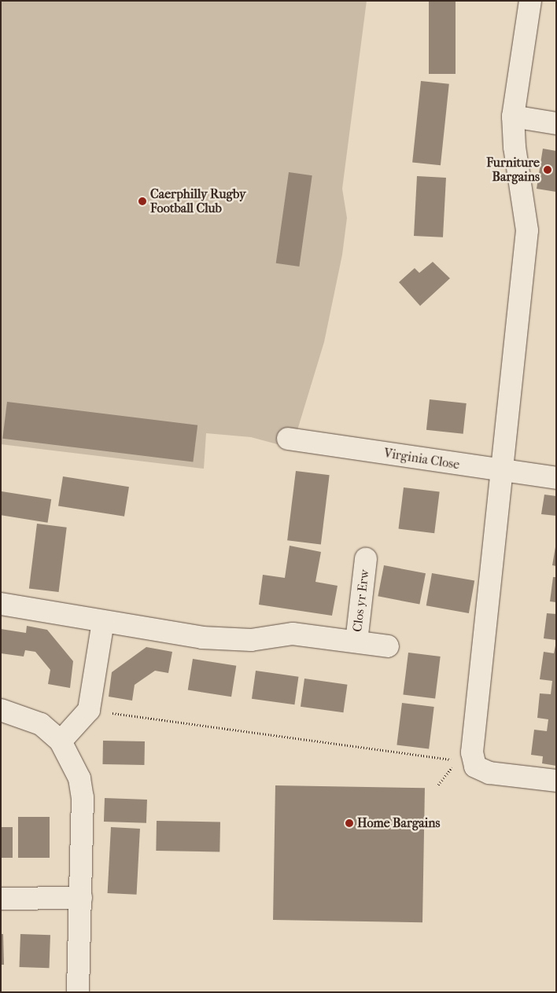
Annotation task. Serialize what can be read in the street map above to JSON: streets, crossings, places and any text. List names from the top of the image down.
{
  "streets": {
    "street": ["Virginia Close", "Clos yr Erw"]
  },
  "places": ["Furniture Bargains", "Caerphilly Rugby Football Club", "Home Bargains"]
}
